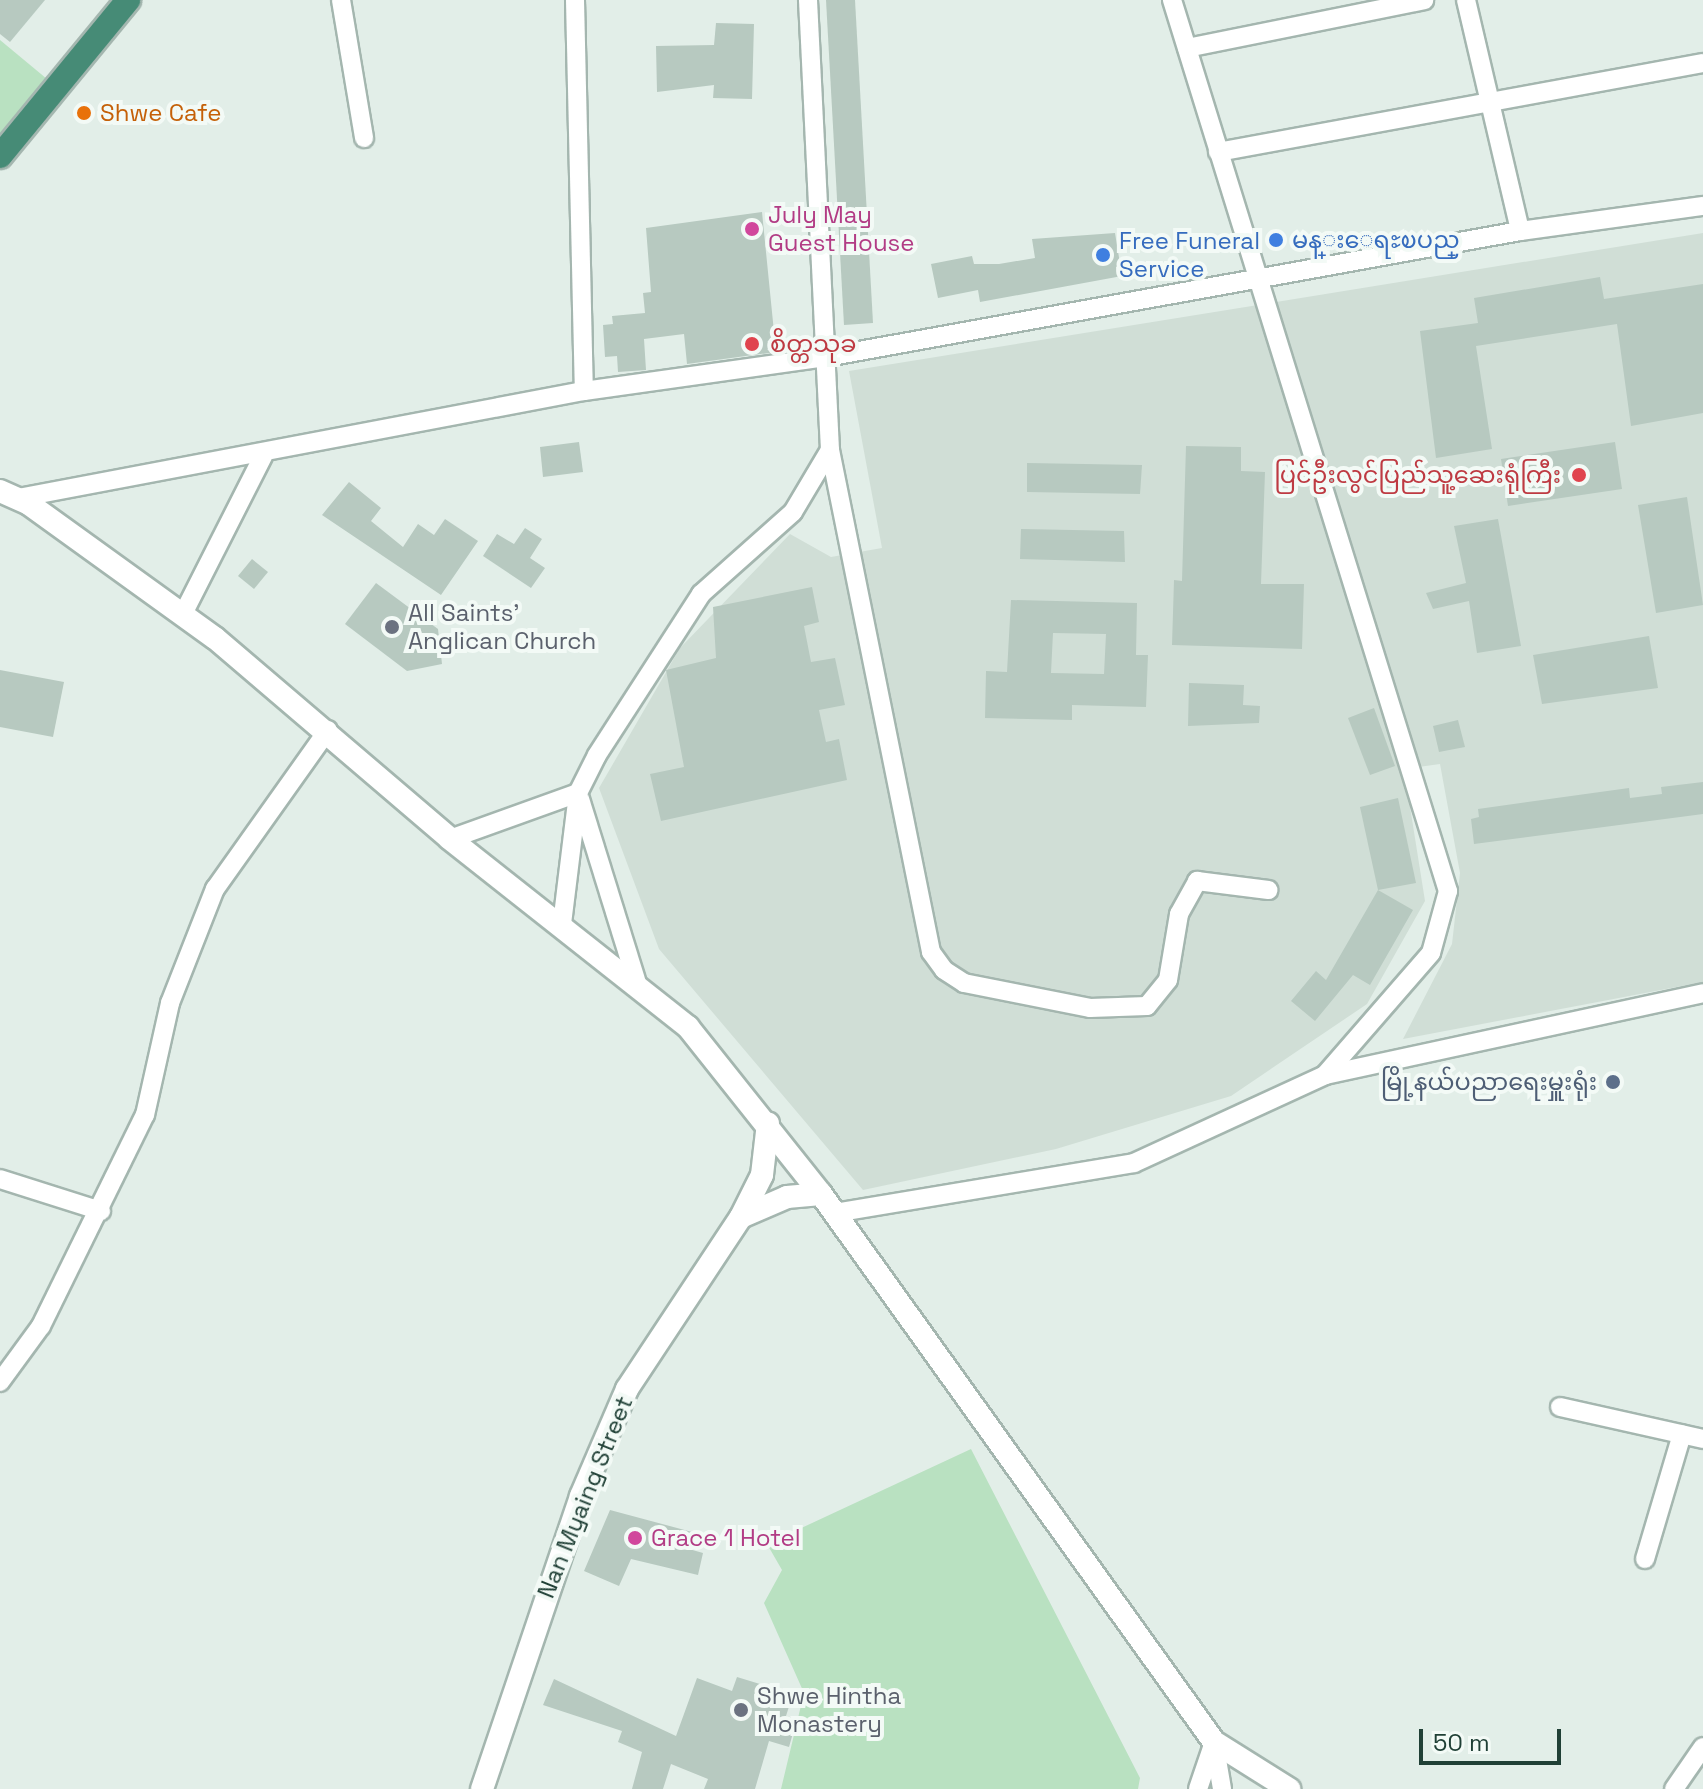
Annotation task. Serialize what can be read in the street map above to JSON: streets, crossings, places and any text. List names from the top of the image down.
{
  "streets": {
    "street": ["Nan Myaing Street"]
  },
  "places": [
    "Shwe Cafe",
    "July May Guest House",
    "မန္းေရႊၿပည္",
    "Free Funeral Service",
    "စိတ္တသုခ",
    "ပြင်ဦးလွင်ပြည်သူ့ဆေးရုံကြီး",
    "All Saints' Anglican Church",
    "မြို့နယ်ပညာရေးမှူးရုံး",
    "Grace 1 Hotel",
    "Shwe Hintha Monastery"
  ],
  "scale_bar": "50 m"
}
